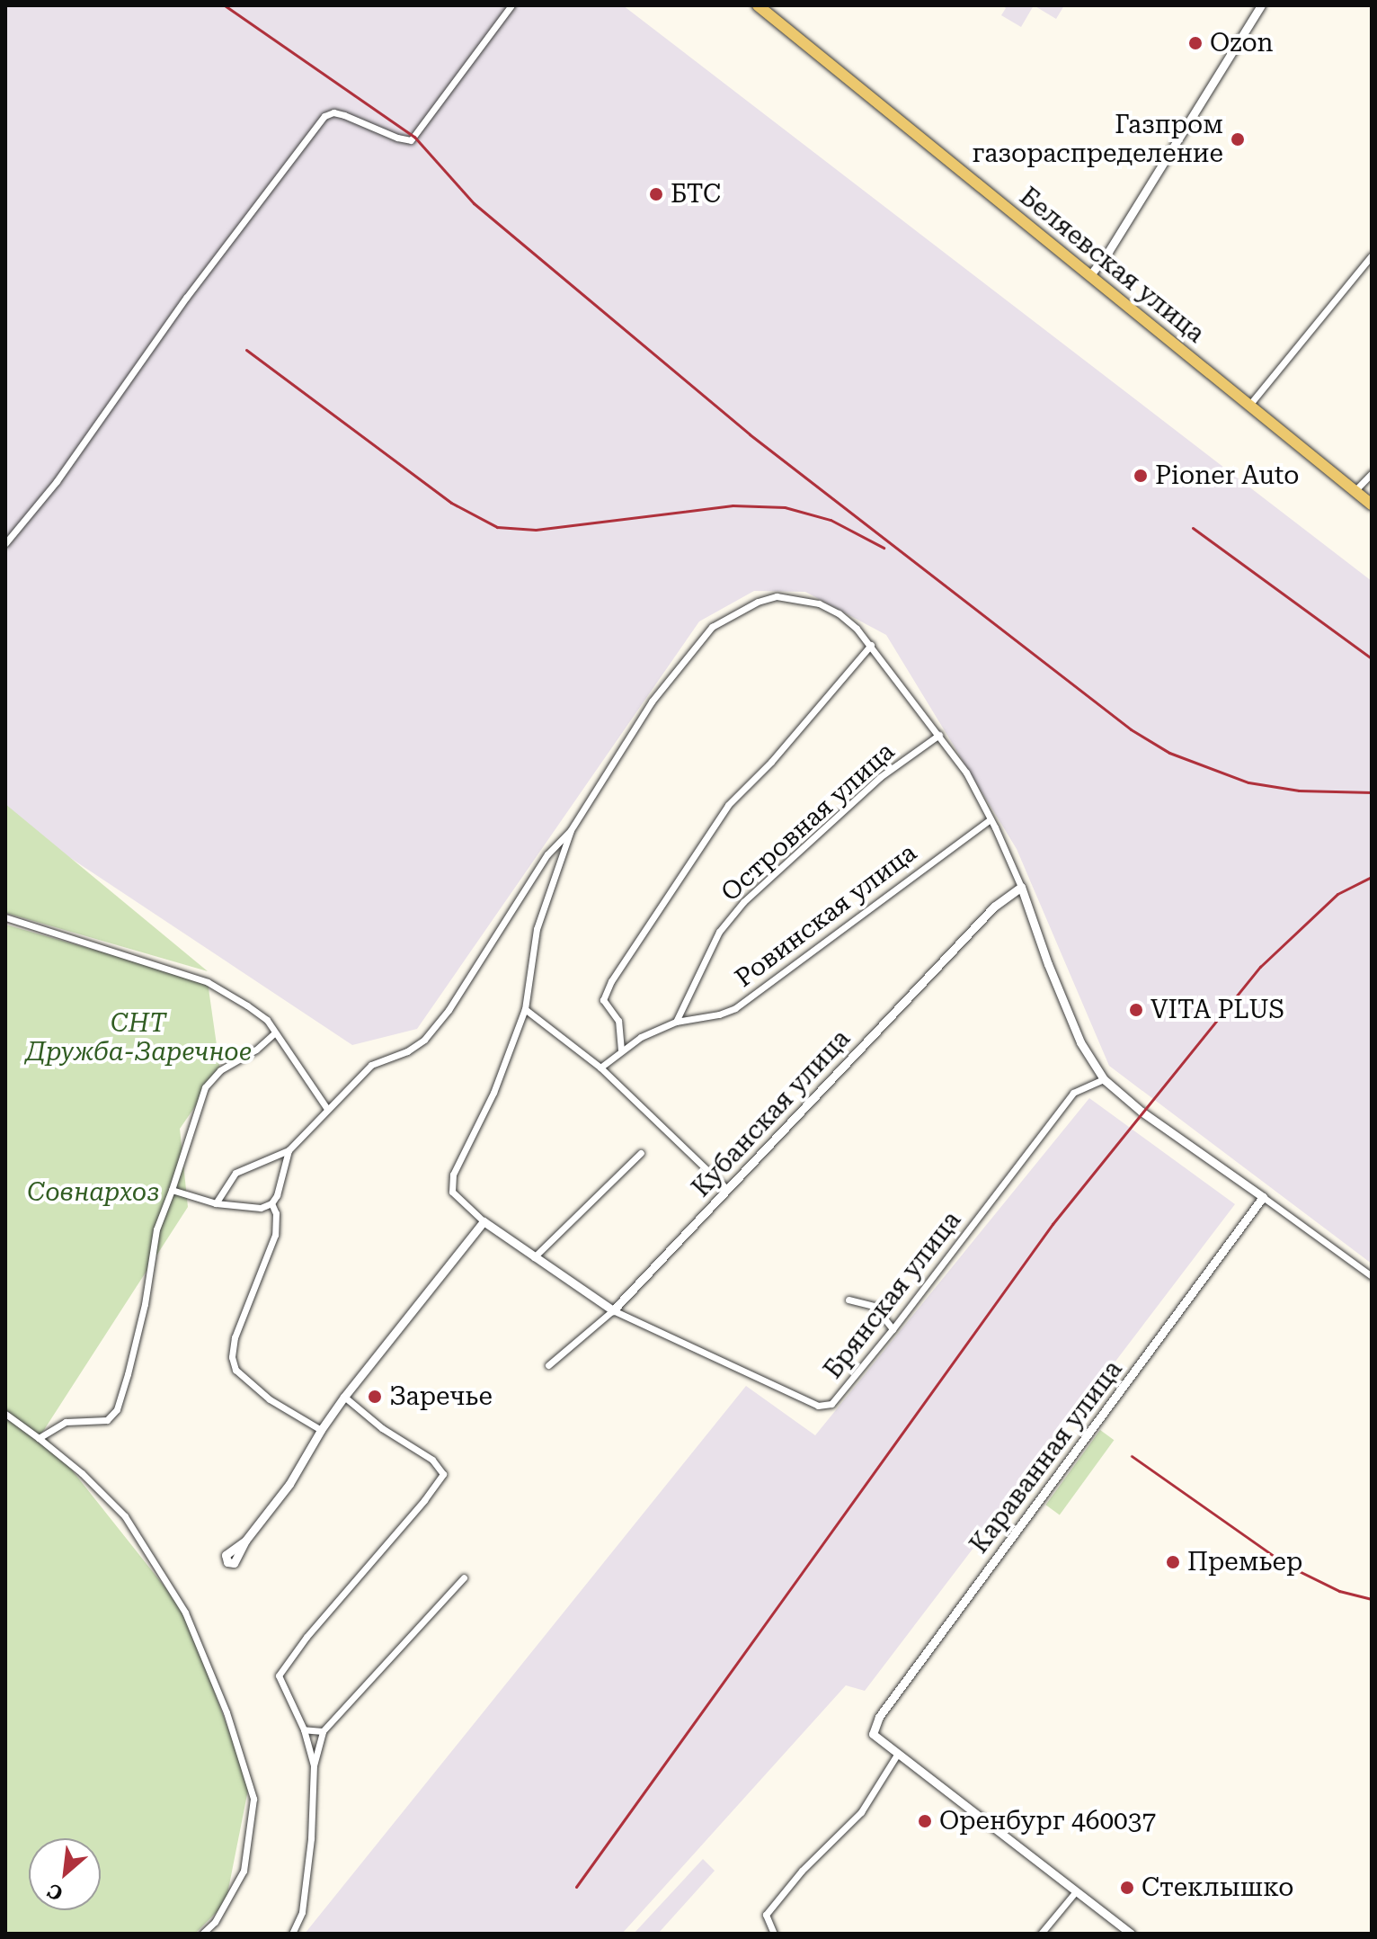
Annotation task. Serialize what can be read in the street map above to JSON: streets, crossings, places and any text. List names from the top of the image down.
{
  "streets": {
    "main road": ["Беляевская улица"],
    "street": [
      "Островная улица",
      "Ровинская улица",
      "Кубанская улица",
      "Брянская улица",
      "Караванная улица"
    ]
  },
  "crossings": [
    ["Островная улица", "Ровинская улица"],
    ["Кубанская улица", "Брянская улица"]
  ],
  "parks": ["СНТ Дружба-Заречное", "Совнархоз"],
  "places": [
    "Ozon",
    "Газпром газораспределение",
    "БТС",
    "Pioner Auto",
    "VITA PLUS",
    "Заречье",
    "Премьер",
    "Оренбург 460037",
    "Стеклышко"
  ],
  "north": "bottom left"
}
